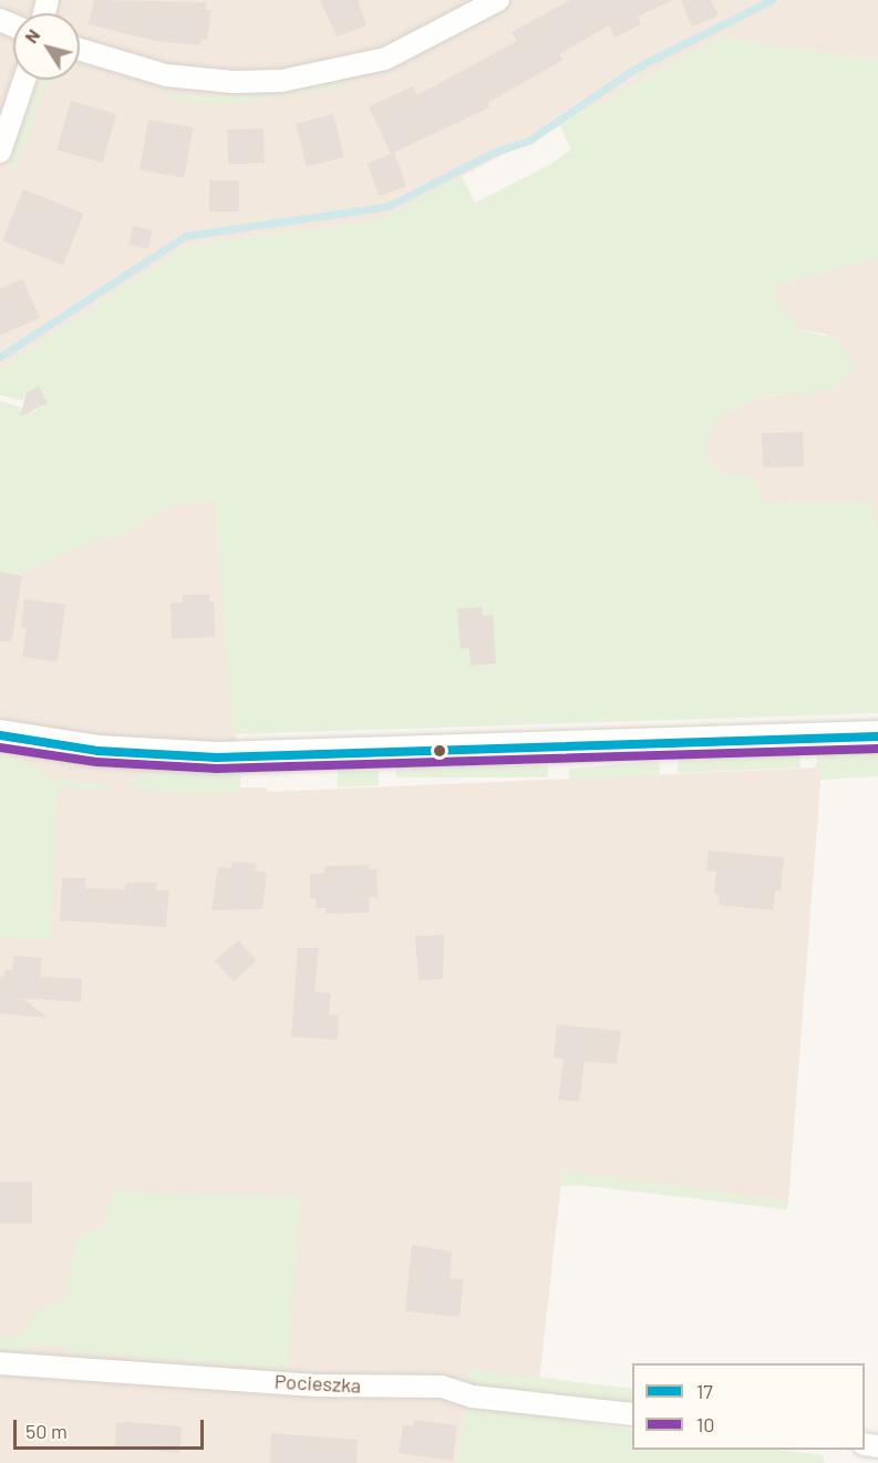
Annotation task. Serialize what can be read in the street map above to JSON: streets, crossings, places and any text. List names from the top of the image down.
{
  "streets": {
    "street": ["Pocieszka"]
  },
  "lines": ["transit line 17", "transit line 10"],
  "legend": ["17", "10"],
  "scale_bar": "50 m",
  "north": "top left"
}
